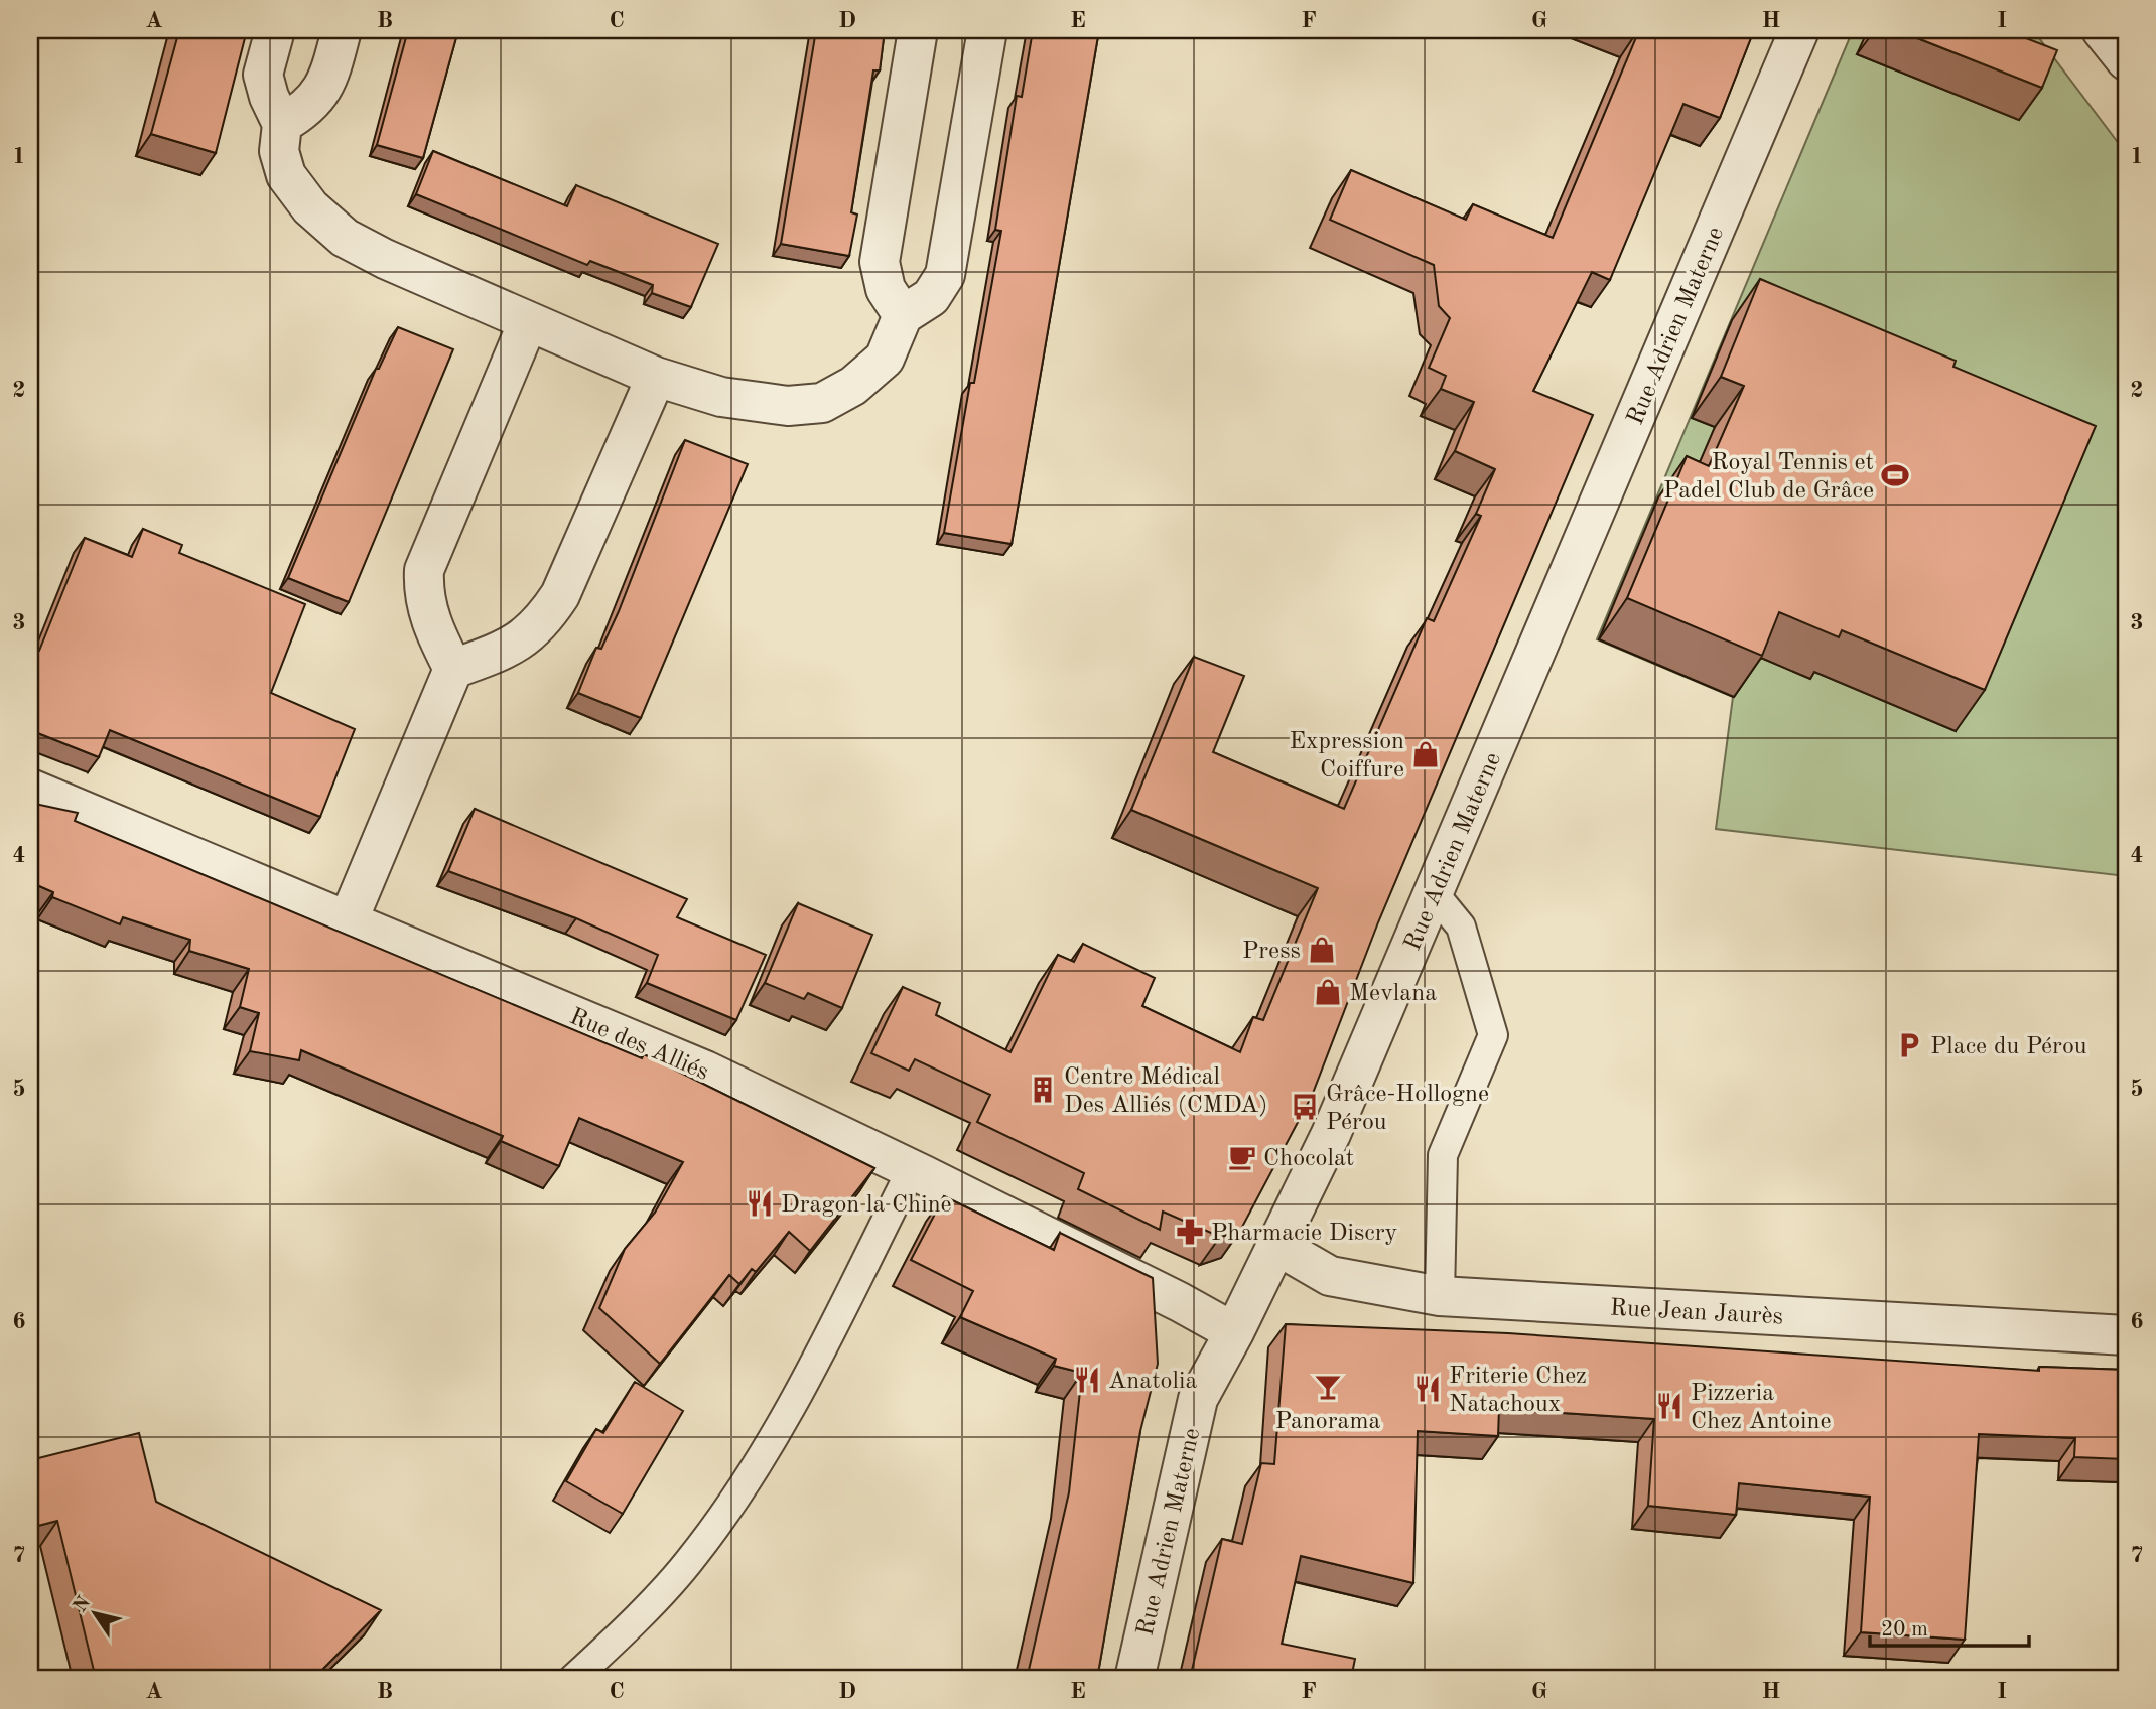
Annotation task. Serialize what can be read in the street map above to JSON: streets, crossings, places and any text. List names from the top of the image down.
{
  "streets": {
    "street": ["Rue Adrien Materne", "Rue des Alliés", "Rue Jean Jaurès"]
  },
  "crossings": [
    ["Rue Adrien Materne", "Rue des Alliés"],
    ["Rue Adrien Materne", "Rue Jean Jaurès"]
  ],
  "places": {
    "sports": ["Royal Tennis et Padel Club de Grâce"],
    "shop": ["Expression Coiffure", "Press", "Mevlana"],
    "parking": ["Place du Pérou"],
    "building": ["Centre Médical Des Alliés (CMDA)"],
    "bus stop": ["Grâce-Hollogne Pérou"],
    "cafe": ["Chocolat"],
    "restaurant": [
      "Dragon la Chine",
      "Anatolia",
      "Friterie Chez Natachoux",
      "Pizzeria Chez Antoine"
    ],
    "pharmacy": ["Pharmacie Discry"],
    "bar": ["Panorama"]
  },
  "scale_bar": "20 m",
  "north": "top left",
  "grid": {
    "columns": [
      "A",
      "B",
      "C",
      "D",
      "E",
      "F",
      "G",
      "H",
      "I"
    ],
    "rows": [
      "1",
      "2",
      "3",
      "4",
      "5",
      "6",
      "7"
    ]
  }
}
